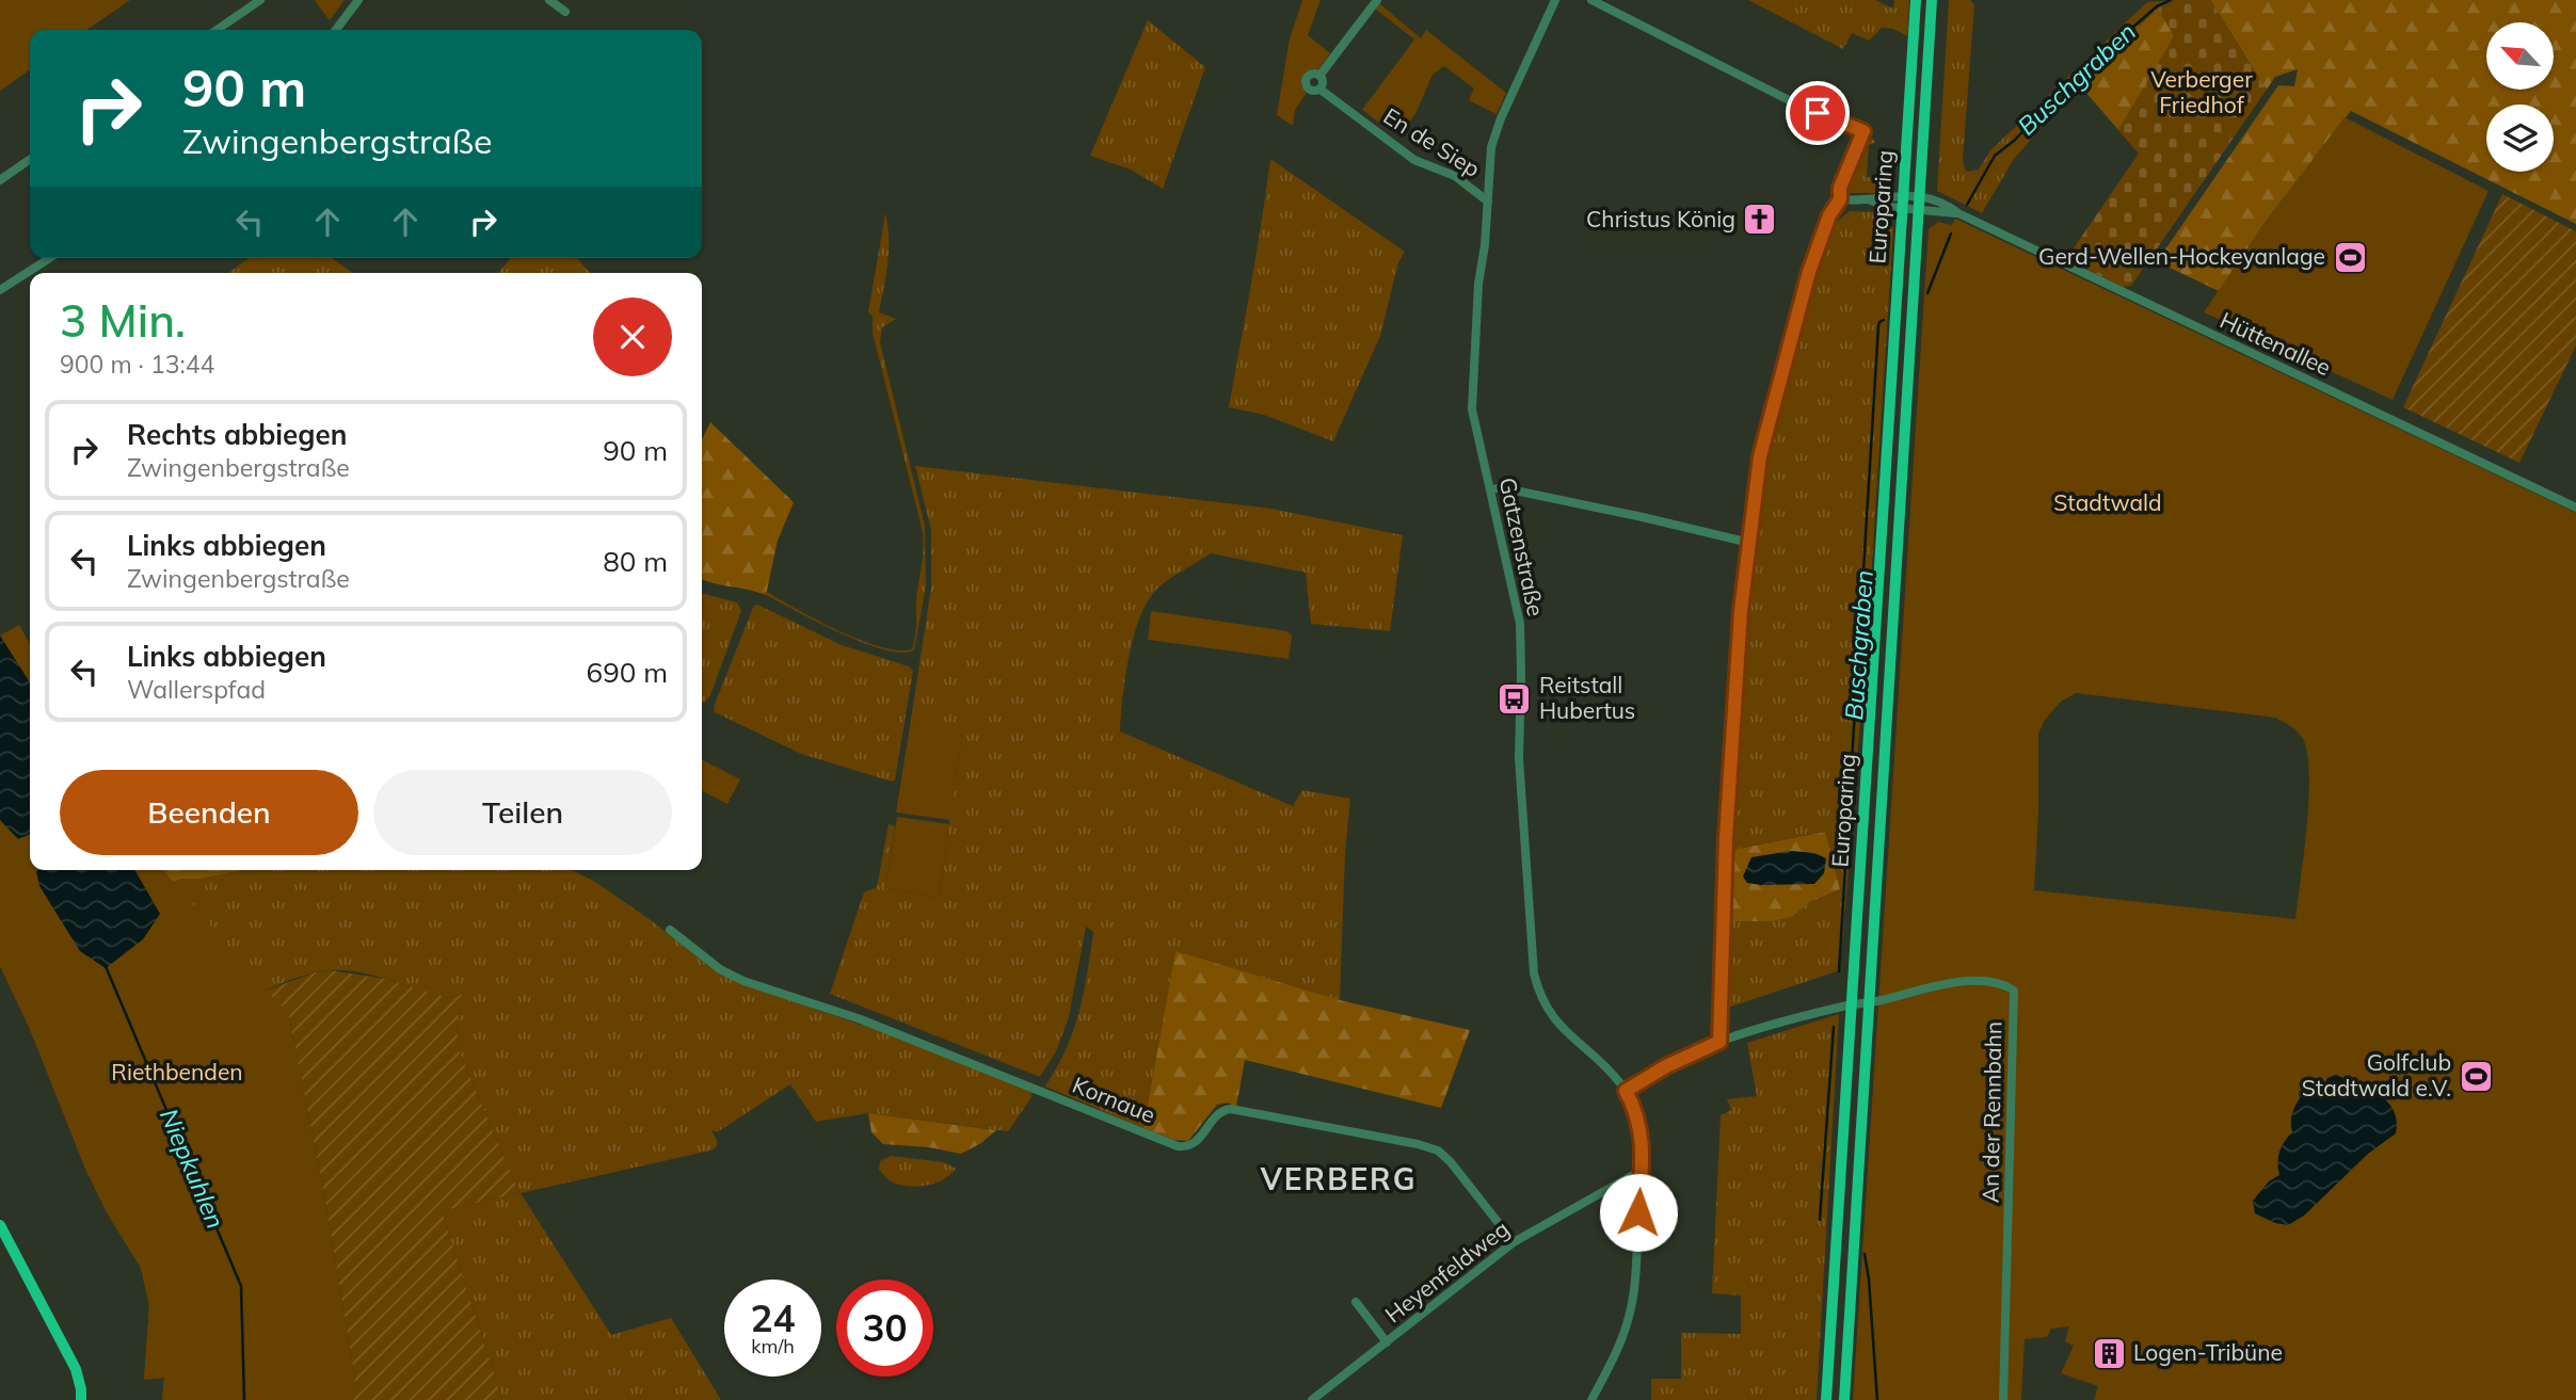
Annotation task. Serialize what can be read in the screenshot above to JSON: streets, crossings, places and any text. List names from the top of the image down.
{
  "streets": {
    "main road": ["Europaring"],
    "street": [
      "En de Siep",
      "Hüttenallee",
      "Gatzenstraße",
      "Kornaue",
      "An der Rennbahn",
      "Heyenfeldweg"
    ]
  },
  "crossings": [
    ["En de Siep", "Gatzenstraße"],
    ["Europaring", "Hüttenallee"],
    ["Europaring", "An der Rennbahn"],
    ["Gatzenstraße", "An der Rennbahn"],
    ["Gatzenstraße", "Heyenfeldweg"],
    ["Kornaue", "Heyenfeldweg"]
  ],
  "districts": ["VERBERG"],
  "water": ["Buschgraben", "Niepkuhlen"],
  "parks": ["Verberger Friedhof", "Stadtwald", "Riethbenden"],
  "places": {
    "church": ["Christus König"],
    "sports": ["Gerd-Wellen-Hockeyanlage", "Golfclub Stadtwald e.V."],
    "bus stop": ["Reitstall Hubertus"],
    "building": ["Logen-Tribüne"]
  },
  "north": "top left",
  "page": {
    "turn": ["90 m", "Zwingenbergstraße"],
    "heading": ["3 Min.", "900 m · 13:44"],
    "list": [
      {
        "name": "Rechts abbiegen",
        "note": "Zwingenbergstraße",
        "value": "90 m"
      },
      {
        "name": "Links abbiegen",
        "note": "Zwingenbergstraße",
        "value": "80 m"
      },
      {
        "name": "Links abbiegen",
        "note": "Wallerspfad",
        "value": "690 m"
      }
    ],
    "buttons": ["Beenden", "Teilen"],
    "speed": "24 km/h",
    "limit": "30"
  }
}
